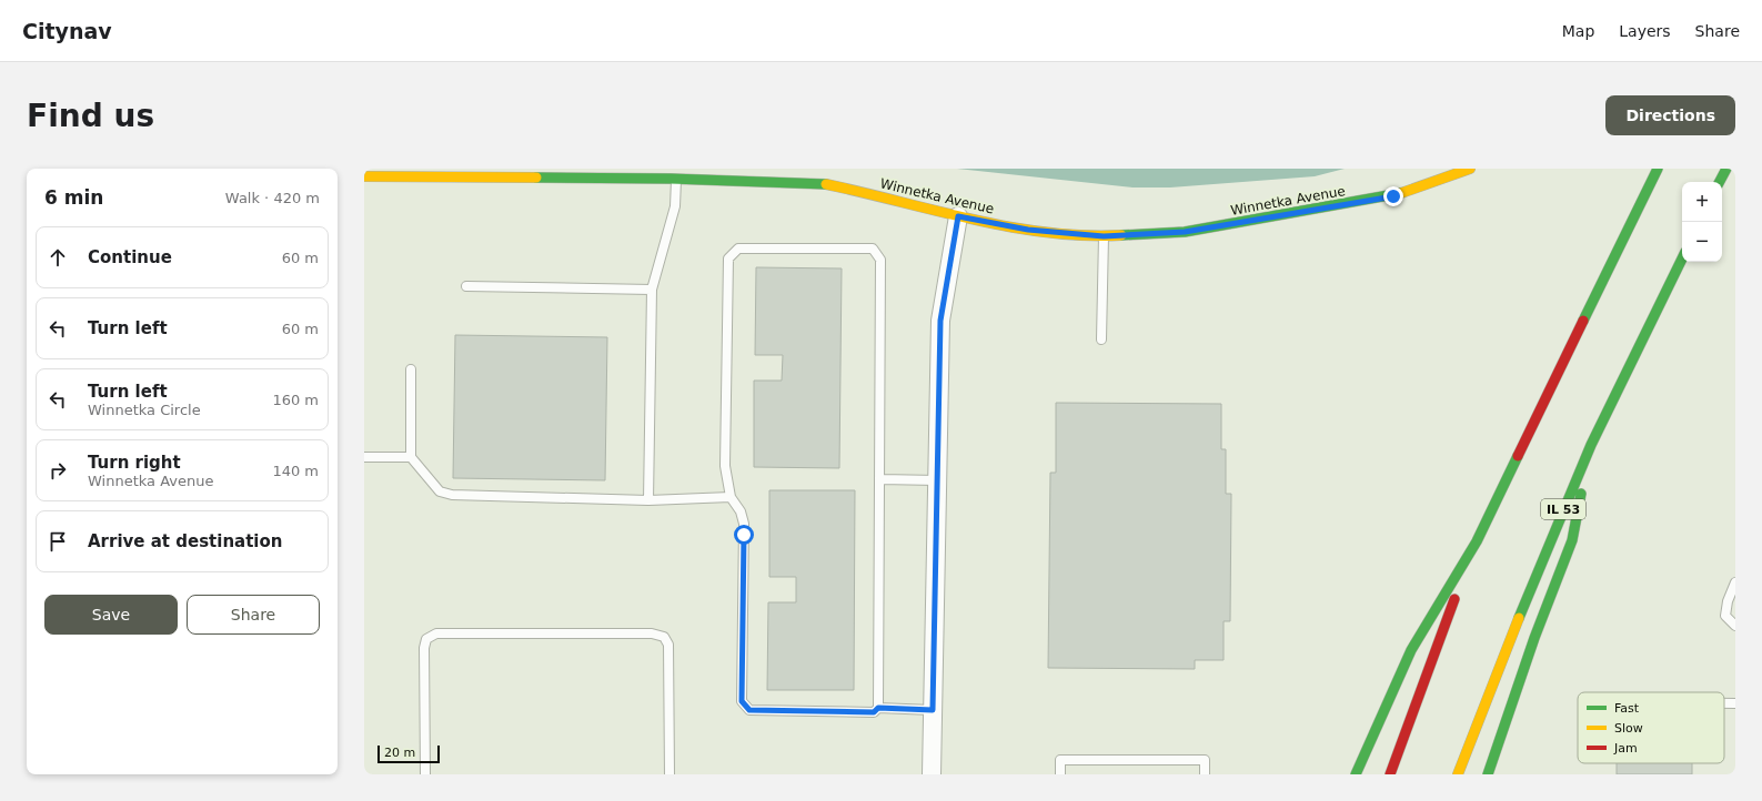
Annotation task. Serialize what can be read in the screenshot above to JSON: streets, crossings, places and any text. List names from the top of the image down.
{
  "streets": {
    "main road": ["Winnetka Avenue", "IL 53"]
  },
  "legend": ["Fast", "Slow", "Jam"],
  "scale_bar": "20 m",
  "page": {
    "header": "Citynav",
    "nav": ["Map", "Layers", "Share"],
    "buttons": [
      "Directions",
      ["Save", "Share"]
    ],
    "title": "Find us",
    "heading": ["6 min", "Walk · 420 m"],
    "map_buttons": ["+", "−"],
    "list": [
      ["Continue", "60 m"],
      ["Turn left", "60 m"],
      ["Turn left", "Winnetka Circle", "160 m"],
      ["Turn right", "Winnetka Avenue", "140 m"],
      "Arrive at destination"
    ],
    "scale": "20 m"
  }
}
